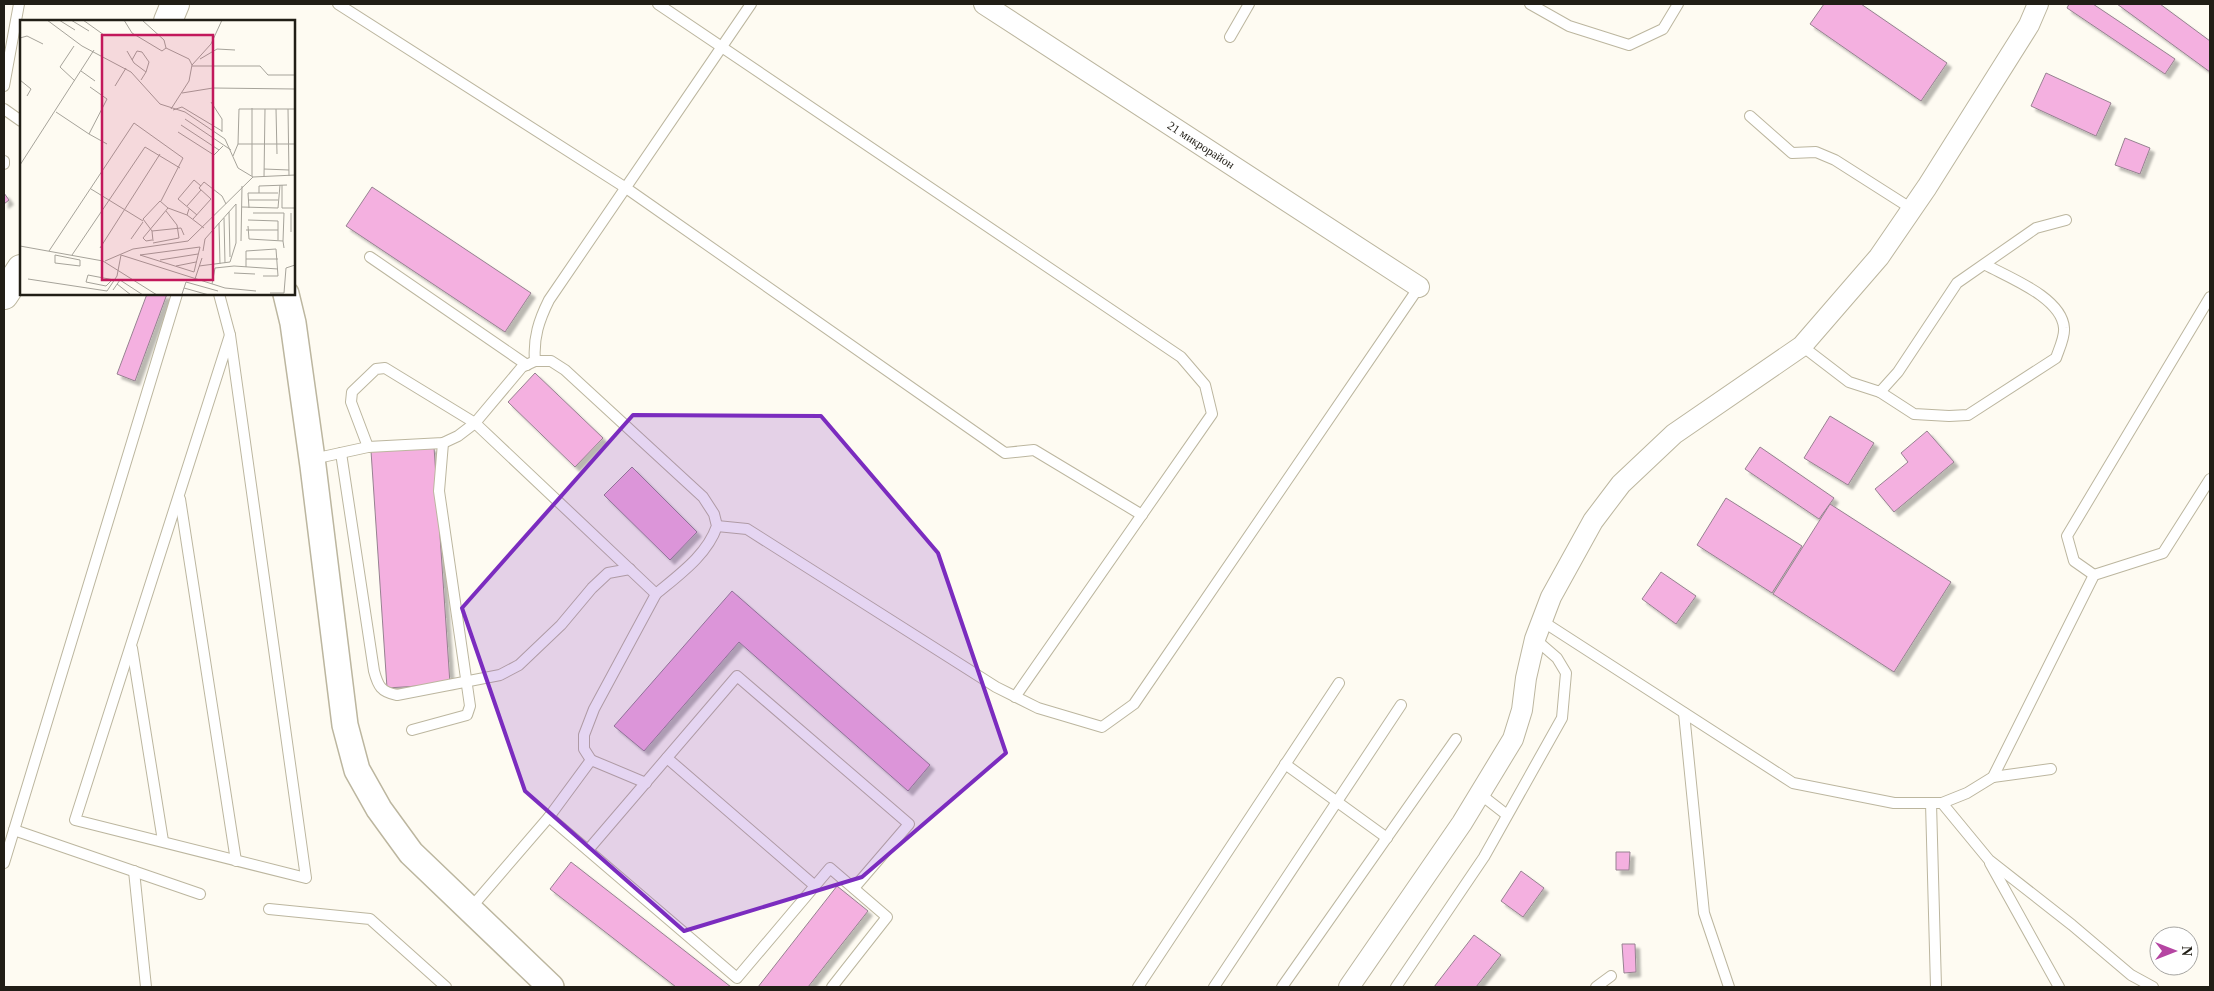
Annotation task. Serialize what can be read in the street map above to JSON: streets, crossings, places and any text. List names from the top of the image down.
{
  "streets": {
    "street": ["21 микрорайон"]
  },
  "north": "right"
}
